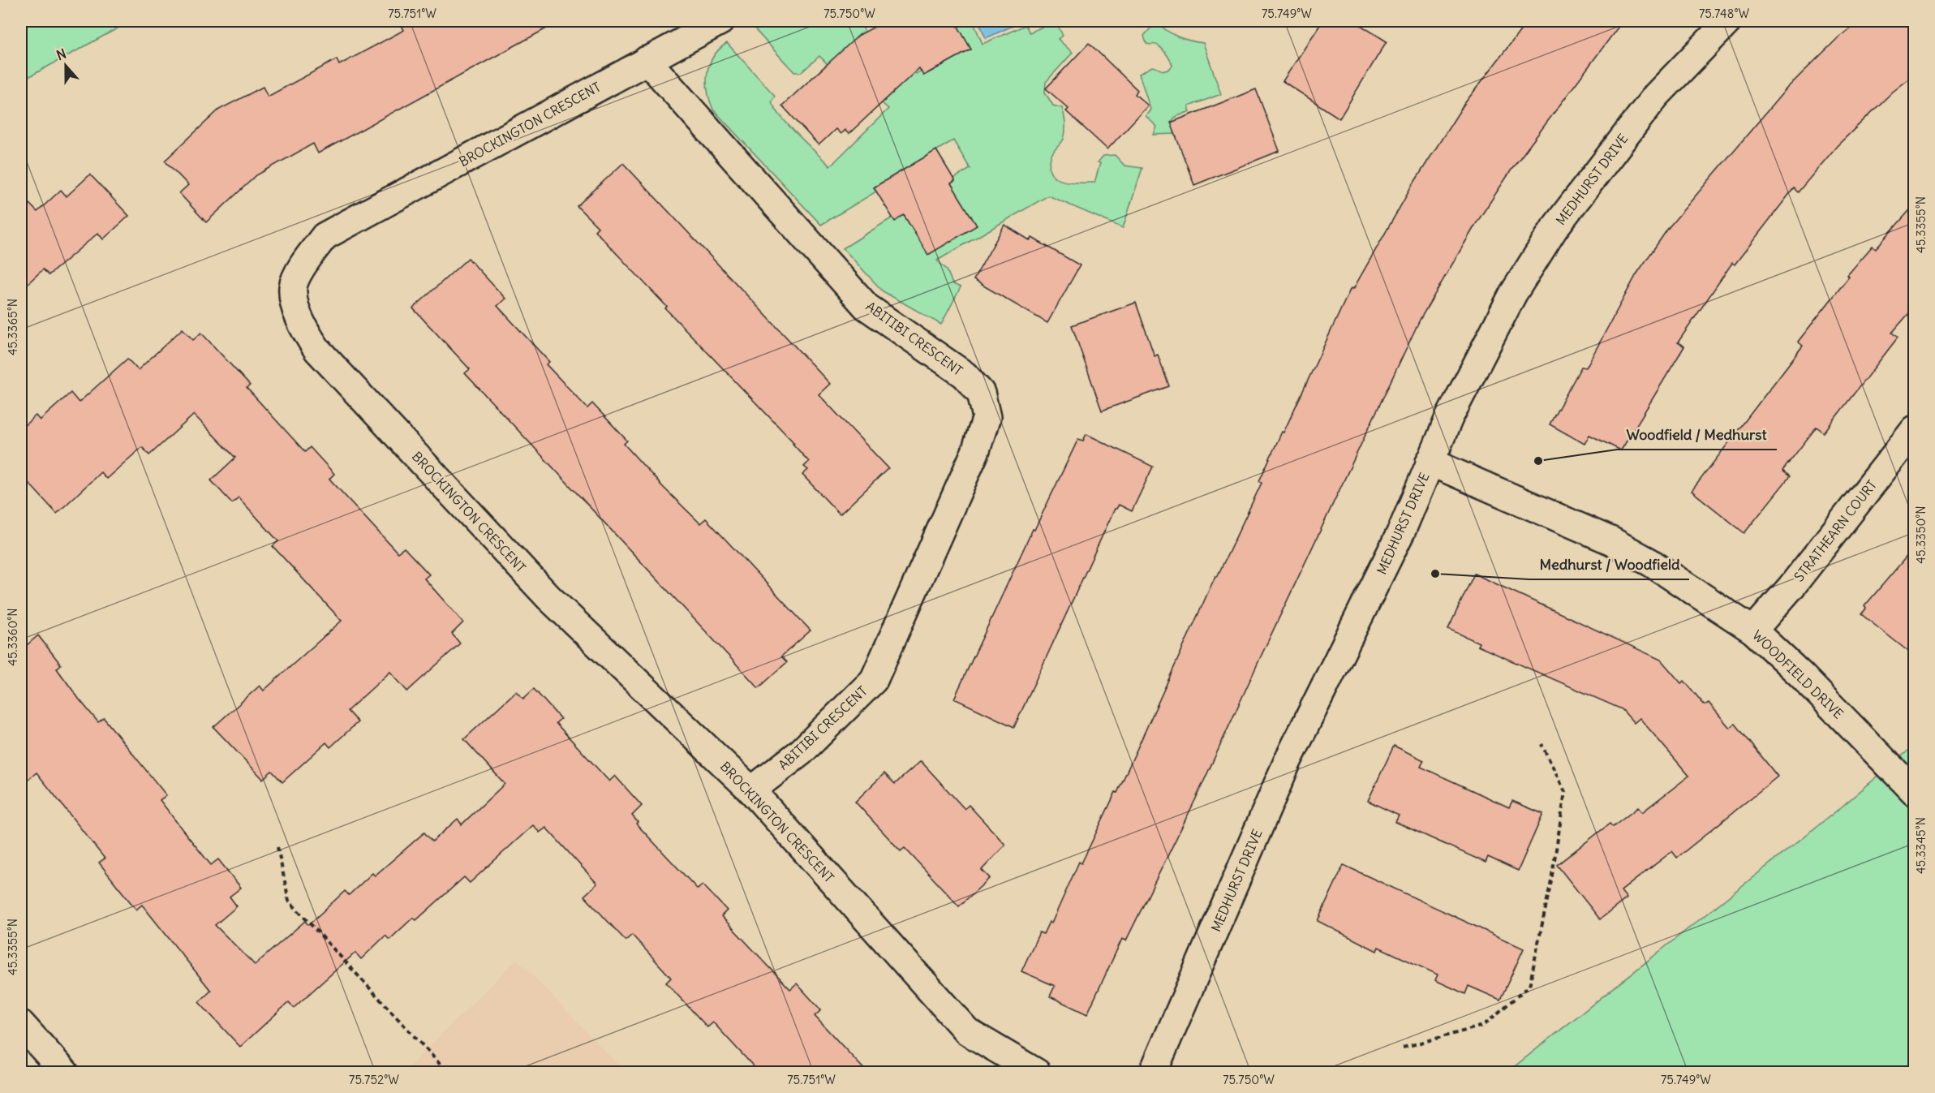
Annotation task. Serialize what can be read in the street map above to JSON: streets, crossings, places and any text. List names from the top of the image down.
{
  "streets": {
    "street": [
      "BROCKINGTON CRESCENT",
      "MEDHURST DRIVE",
      "ABITIBI CRESCENT",
      "STRATHEARN COURT",
      "WOODFIELD DRIVE"
    ]
  },
  "crossings": [
    ["BROCKINGTON CRESCENT", "ABITIBI CRESCENT"],
    ["MEDHURST DRIVE", "WOODFIELD DRIVE"],
    ["STRATHEARN COURT", "WOODFIELD DRIVE"]
  ],
  "places": ["Woodfield / Medhurst", "Medhurst / Woodfield"],
  "north": "top",
  "coordinates": [
    "75.751°W",
    "75.750°W",
    "75.749°W",
    "75.748°W",
    "45.3355°N",
    "45.3365°N",
    "45.3350°N",
    "45.3360°N",
    "45.3345°N",
    "75.752°W"
  ]
}
